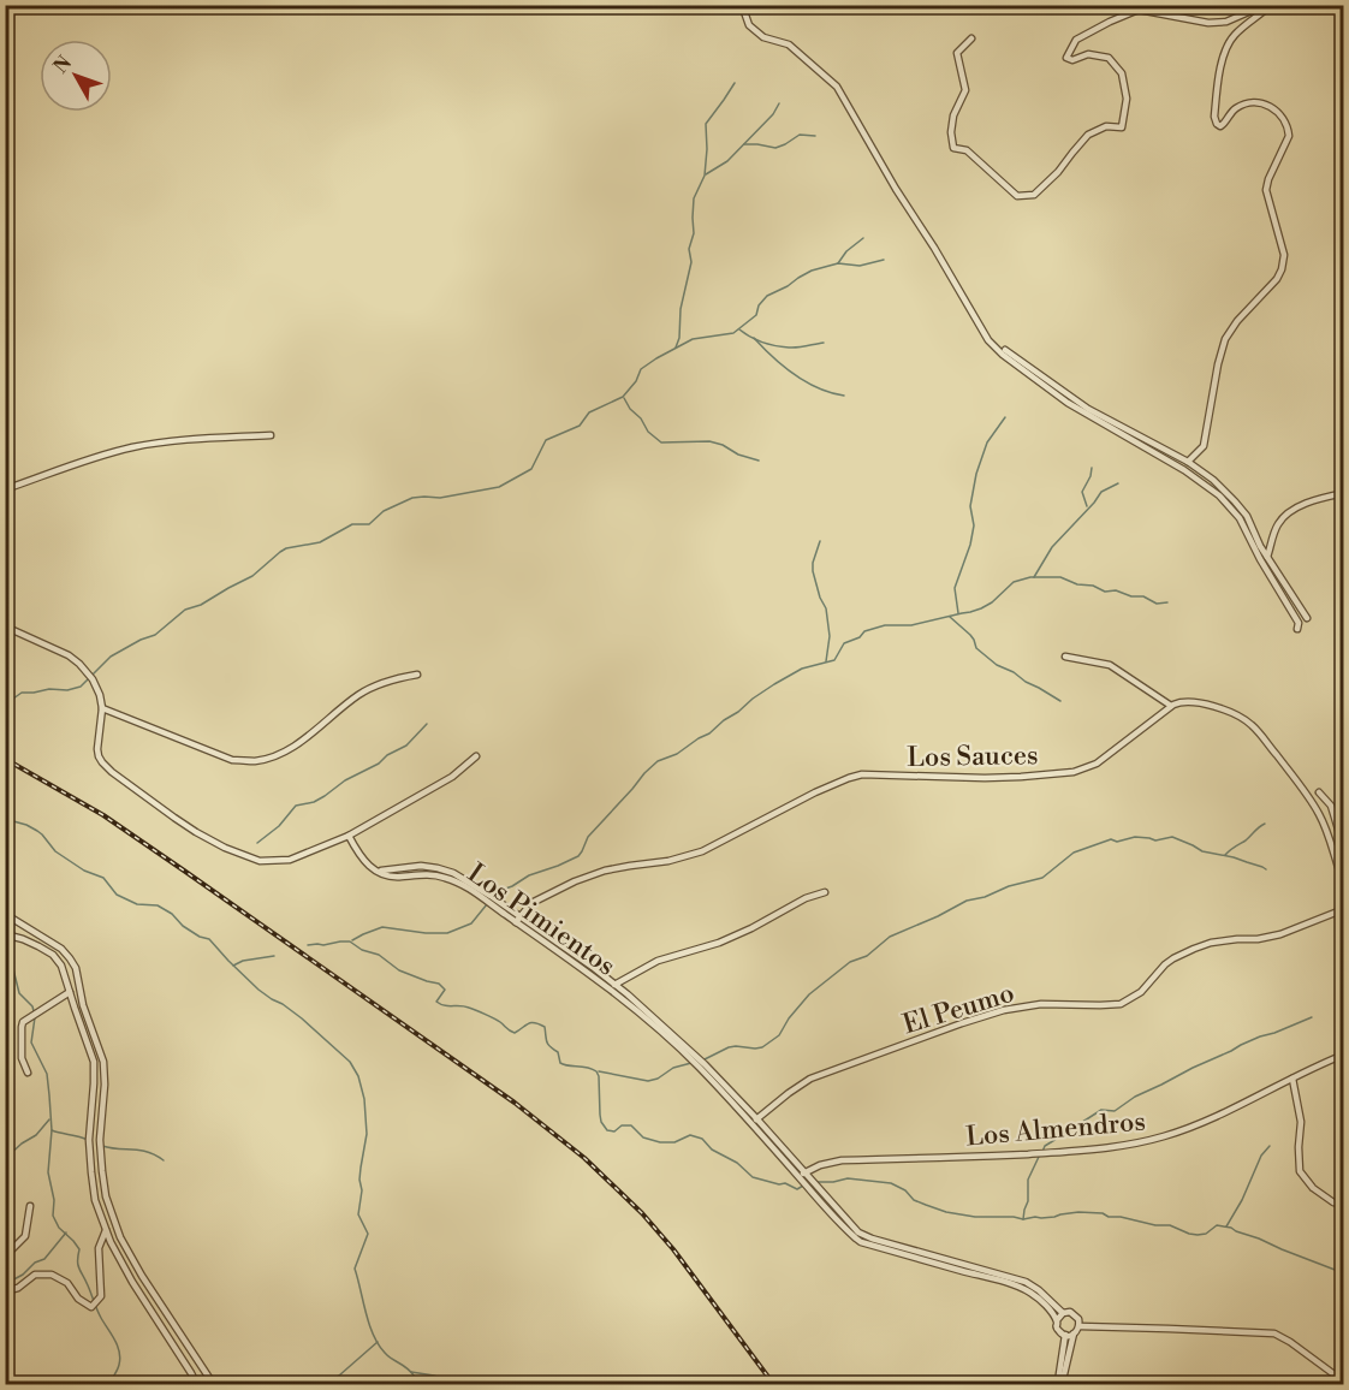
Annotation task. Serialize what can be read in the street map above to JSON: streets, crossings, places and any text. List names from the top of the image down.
{
  "streets": {
    "street": [
      "Los Sauces",
      "Los Pimientos",
      "El Peumo",
      "Los Almendros"
    ]
  },
  "crossings": [
    ["Los Sauces", "Los Pimientos"],
    ["Los Pimientos", "El Peumo"],
    ["Los Pimientos", "Los Almendros"]
  ],
  "north": "top left"
}
